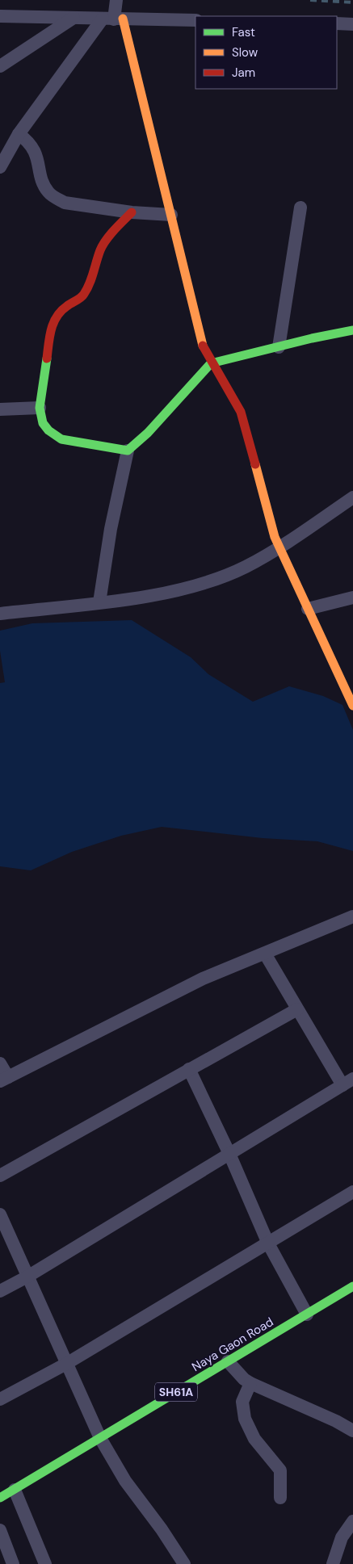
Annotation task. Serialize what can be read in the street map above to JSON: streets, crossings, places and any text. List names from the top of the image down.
{
  "streets": {
    "street": ["Naya Gaon Road", "SH61A"]
  },
  "legend": ["Fast", "Slow", "Jam"]
}
